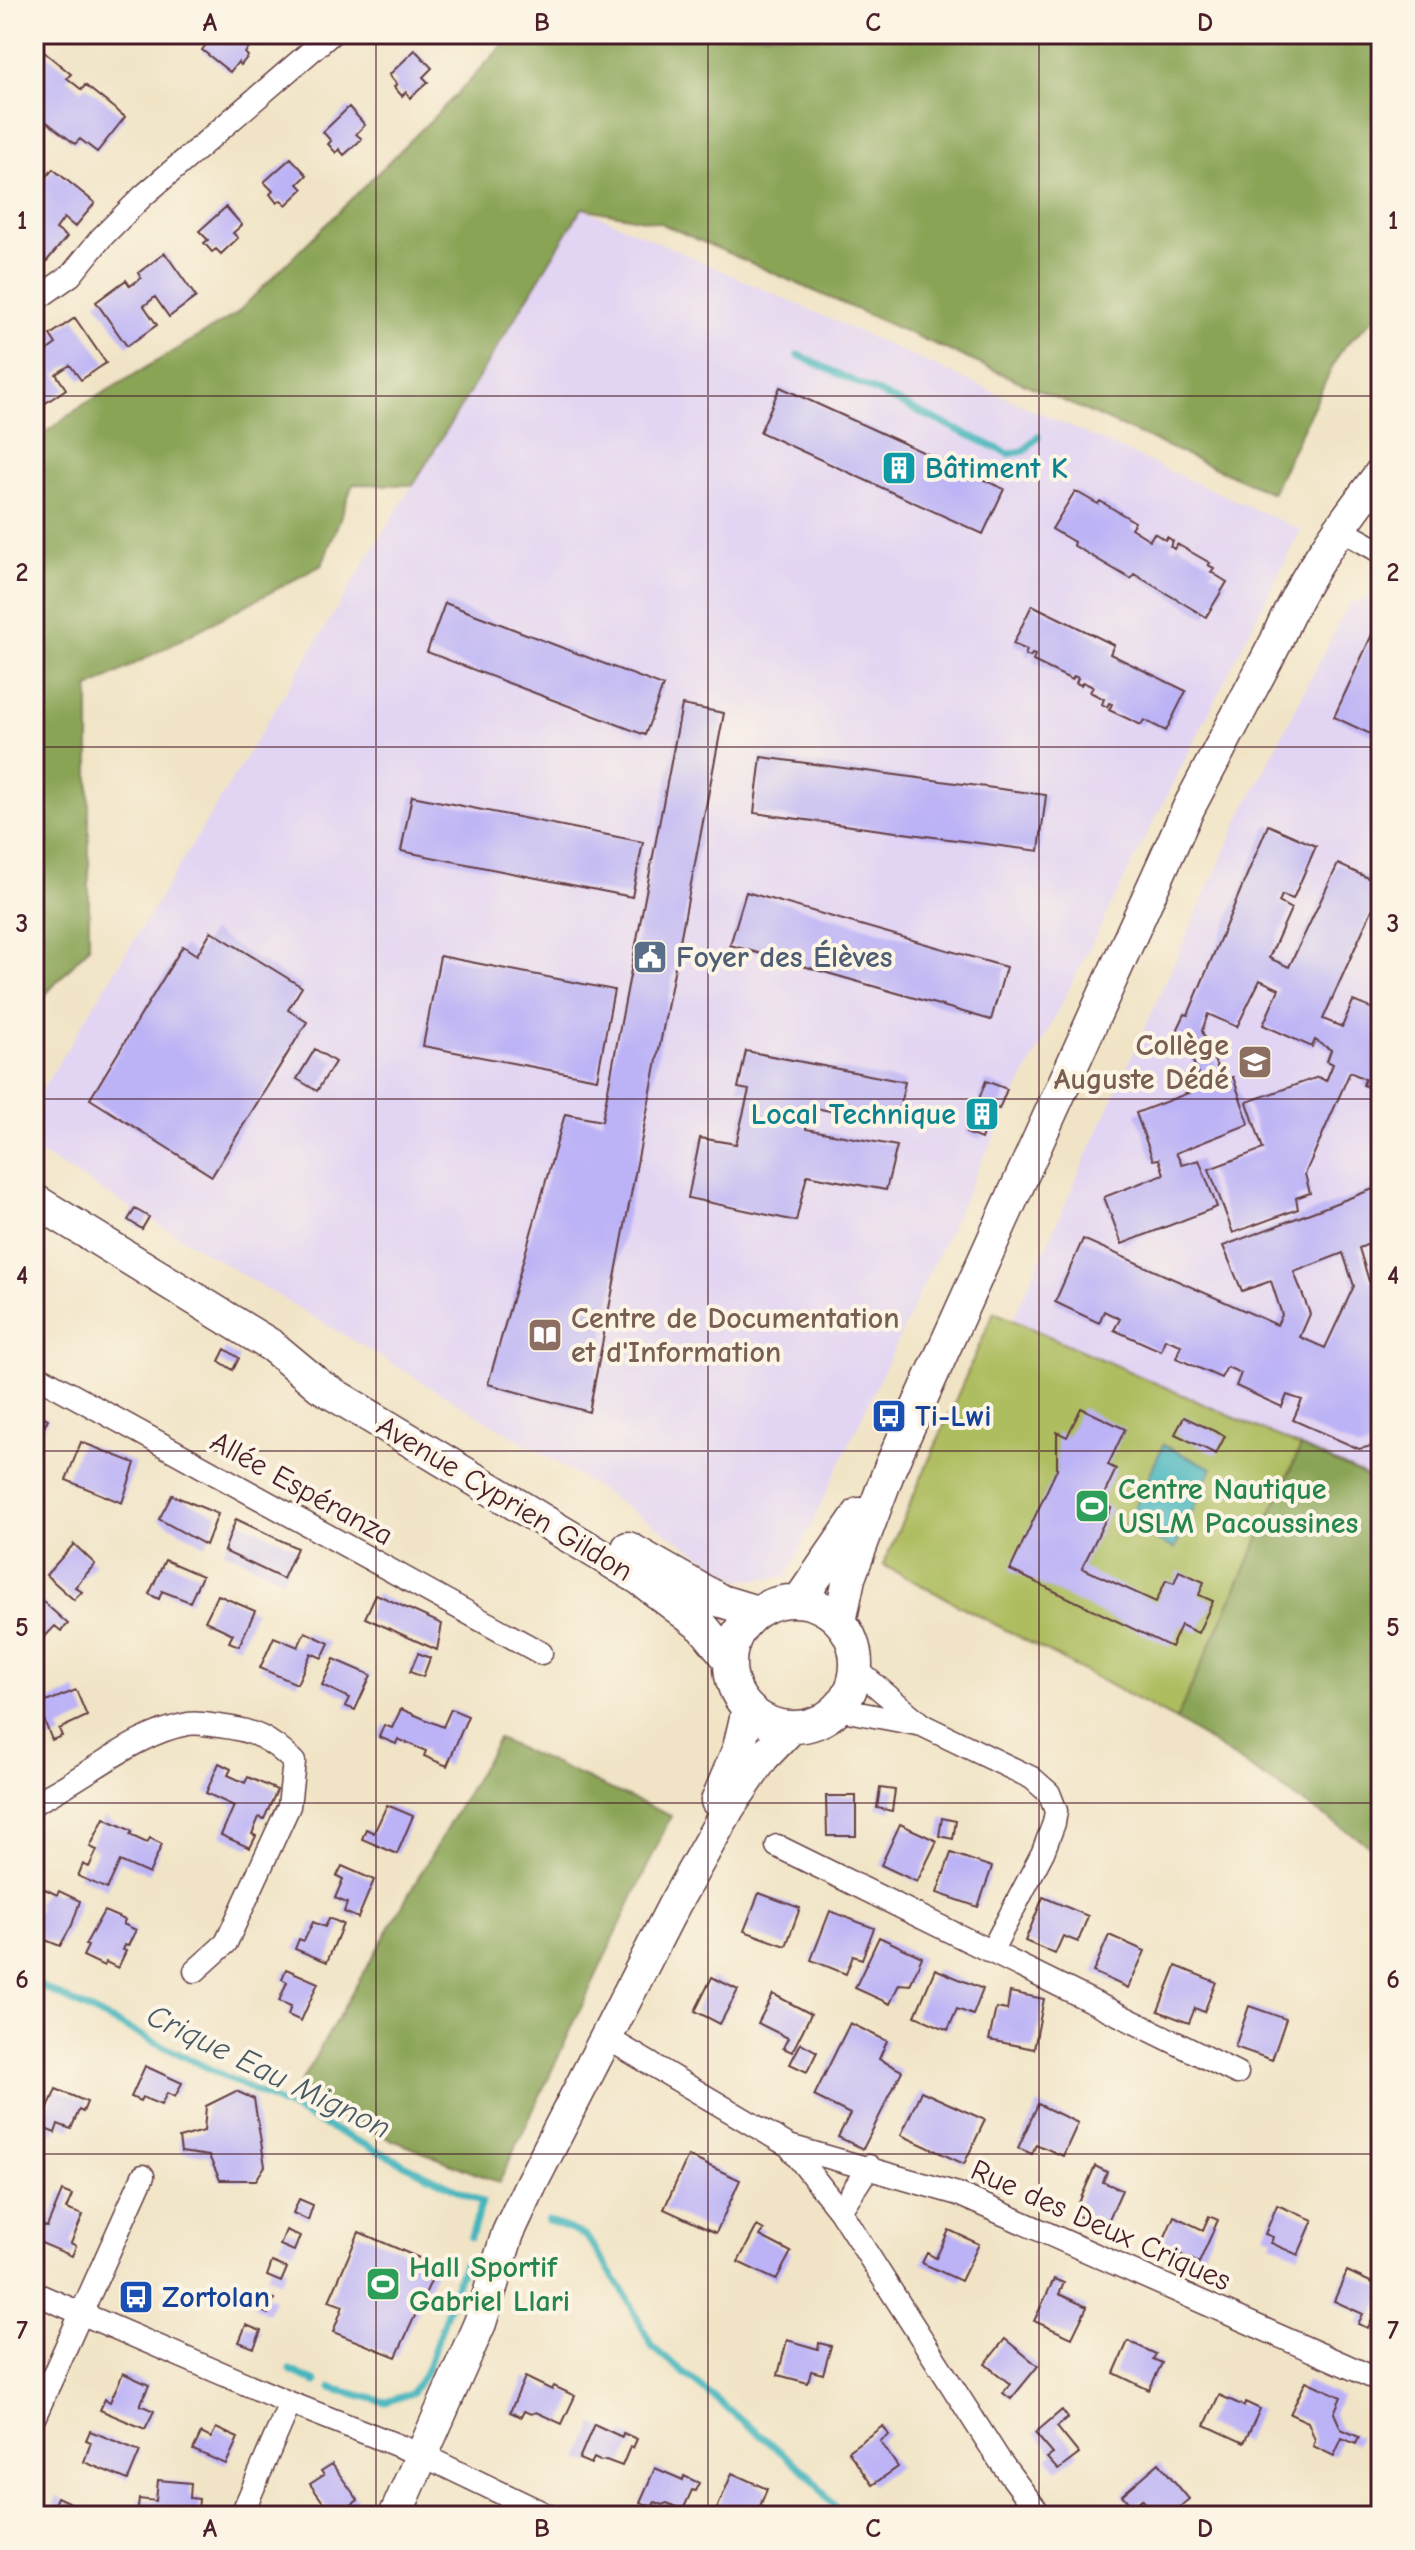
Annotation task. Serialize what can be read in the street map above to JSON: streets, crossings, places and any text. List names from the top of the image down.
{
  "streets": {
    "street": ["Allée Espéranza", "Avenue Cyprien Gildon", "Rue des Deux Criques"]
  },
  "water": ["Crique Eau Mignon"],
  "places": {
    "building": ["Bâtiment K", "Local Technique"],
    "public building": ["Foyer des Élèves"],
    "school or university": ["Collège Auguste Dédé"],
    "library": ["Centre de Documentation et d'Information"],
    "bus stop": ["Ti-Lwi", "Zortolan"],
    "sports": ["Centre Nautique USLM Pacoussines", "Hall Sportif Gabriel Llari"]
  },
  "grid": {
    "columns": [
      "A",
      "B",
      "C",
      "D"
    ],
    "rows": [
      "1",
      "2",
      "3",
      "4",
      "5",
      "6",
      "7"
    ]
  }
}
